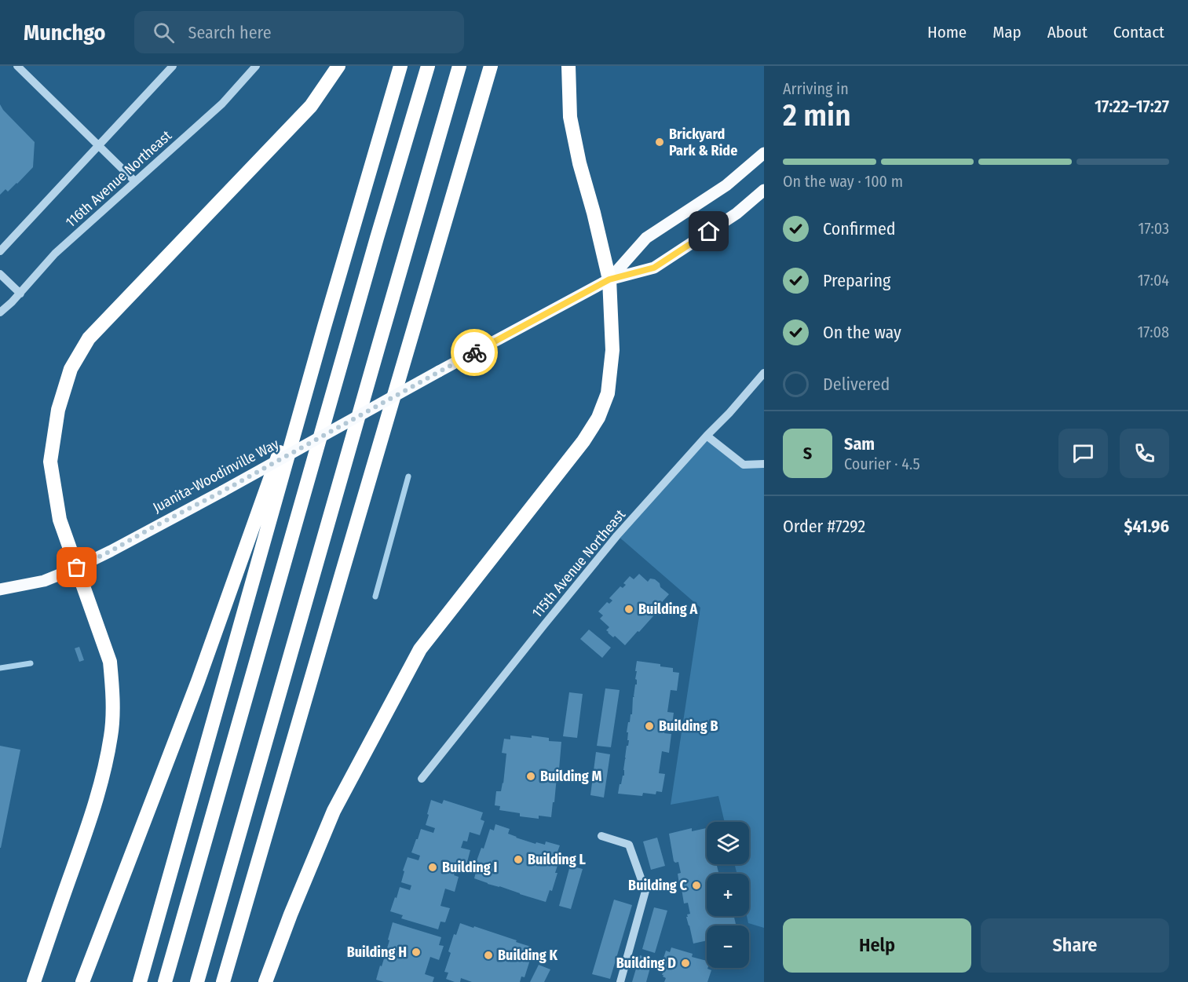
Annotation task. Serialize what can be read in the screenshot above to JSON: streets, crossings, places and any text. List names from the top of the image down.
{
  "streets": {
    "main road": ["Juanita-Woodinville Way"],
    "street": ["116th Avenue Northeast", "115th Avenue Northeast"]
  },
  "places": [
    "Brickyard Park & Ride",
    "Building A",
    "Building B",
    "Building M",
    "Building L",
    "Building I",
    "Building C",
    "Building H",
    "Building K",
    "Building D"
  ],
  "page": {
    "header": "Munchgo",
    "search": "Search here",
    "nav": [
      "Home",
      "Map",
      "About",
      "Contact"
    ],
    "heading": ["2 min", "Arriving in", "17:22–17:27"],
    "panel": [
      "Sam",
      "Courier · 4.5",
      "Order #7292",
      "$41.96"
    ],
    "bar": "On the way · 100 m",
    "list": [
      ["Confirmed", "17:03"],
      ["Preparing", "17:04"],
      ["On the way", "17:08"],
      "Delivered"
    ],
    "round": "S",
    "map_buttons": ["+", "−"],
    "buttons": ["Help", "Share"]
  }
}
